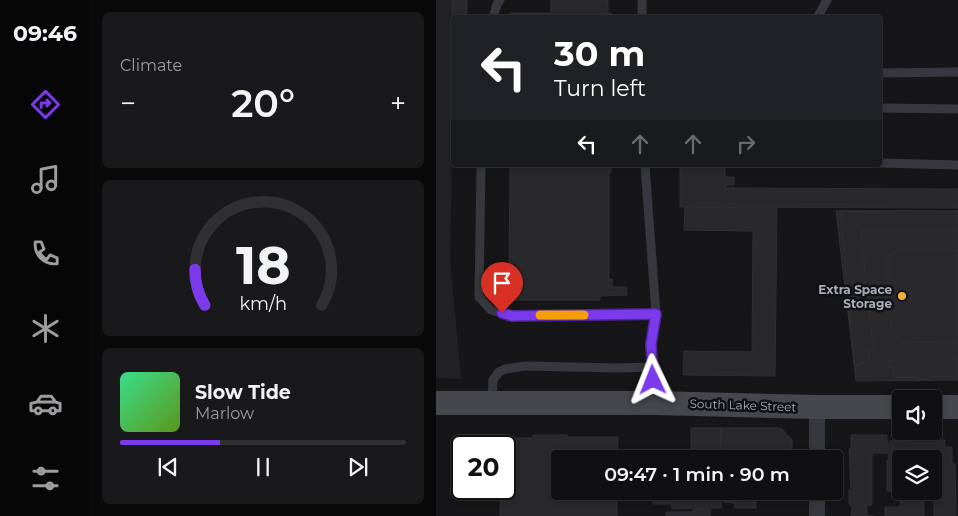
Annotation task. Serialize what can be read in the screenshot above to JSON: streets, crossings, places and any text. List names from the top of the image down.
{
  "streets": {
    "street": ["South Lake Street"]
  },
  "places": ["Extra Space Storage"],
  "page": {
    "tabs": "09:46",
    "tile": "Climate",
    "turn": ["30 m", "Turn left"],
    "heat": ["−", "20°", "+"],
    "song": ["Slow Tide", "Marlow"],
    "limit": "20",
    "trip": "09:47 · 1 min · 90 m",
    "gauge": ["18", "km/h"]
  }
}
